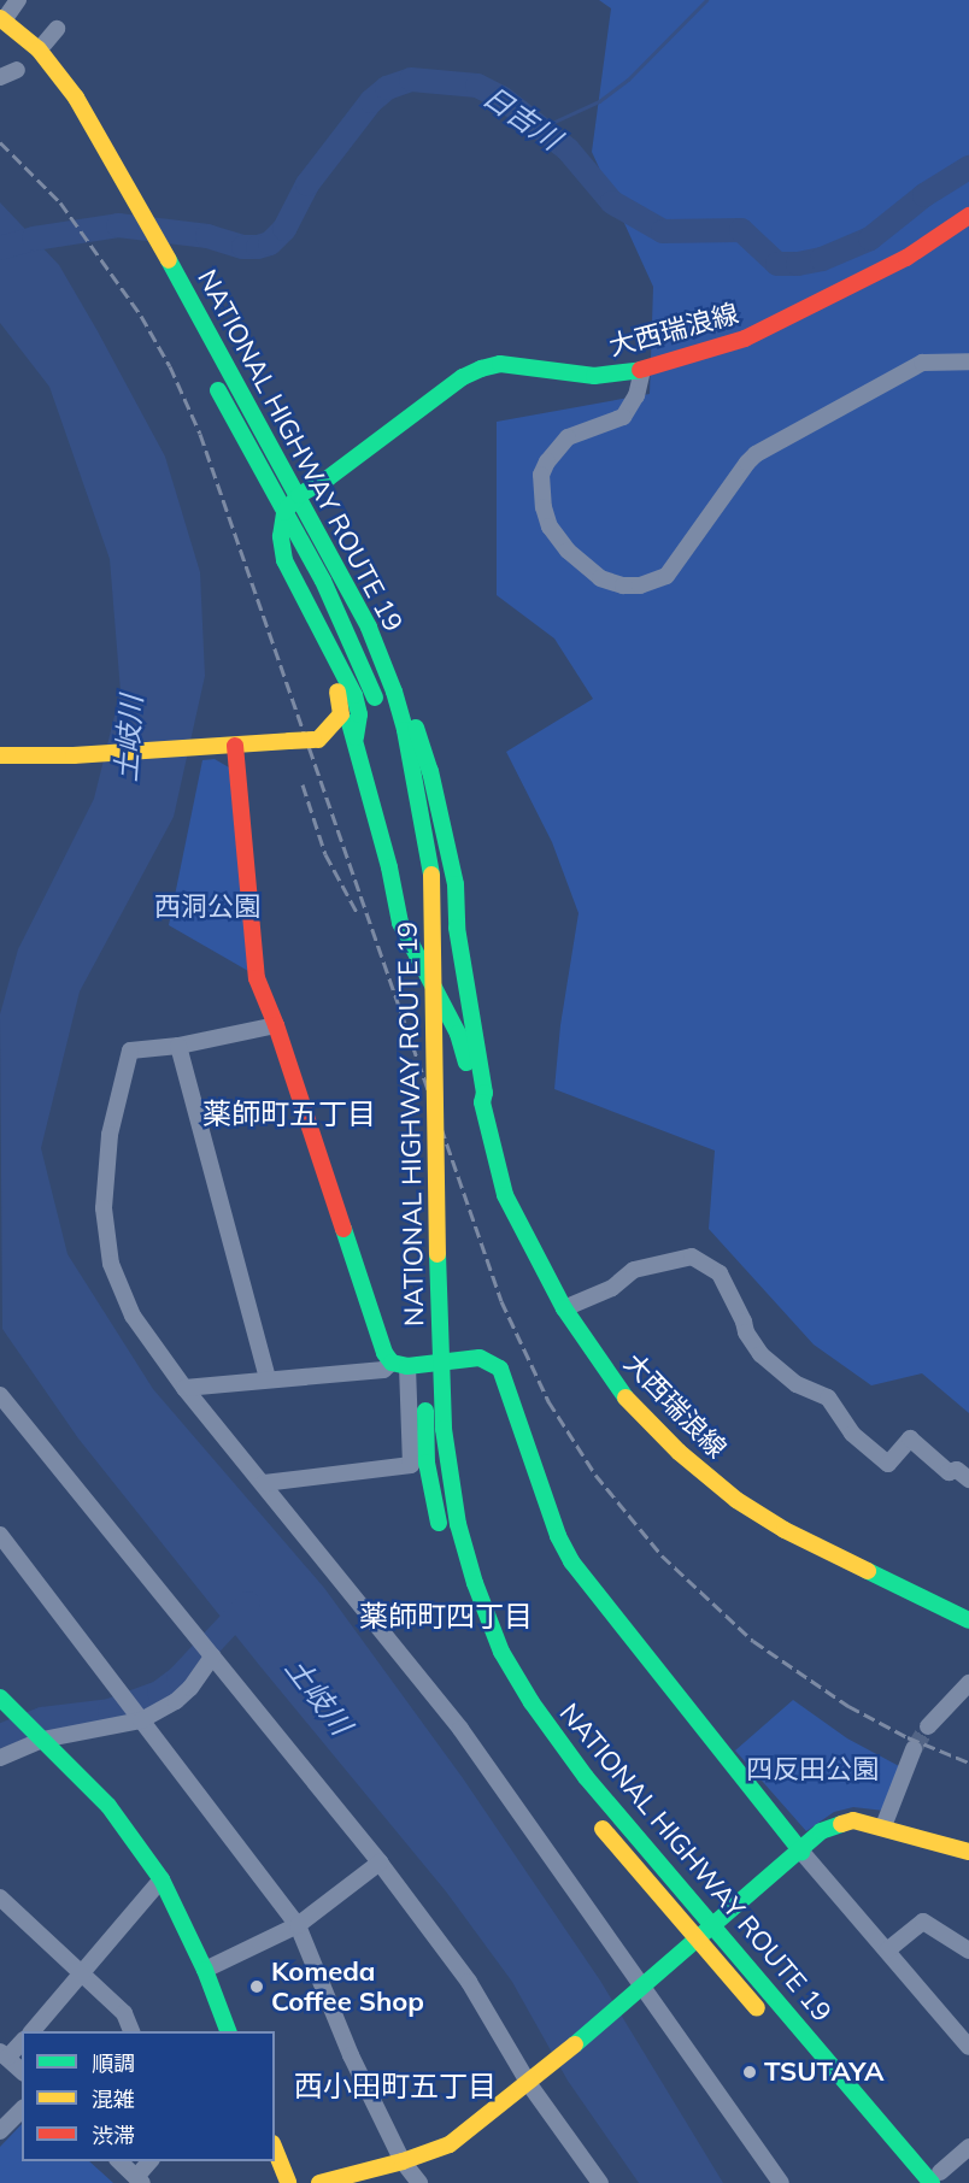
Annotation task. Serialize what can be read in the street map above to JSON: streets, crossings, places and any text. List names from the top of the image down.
{
  "streets": {
    "main road": ["大西瑞浪線", "NATIONAL HIGHWAY ROUTE 19"]
  },
  "crossings": [
    ["大西瑞浪線", "NATIONAL HIGHWAY ROUTE 19"]
  ],
  "districts": ["薬師町五丁目", "薬師町四丁目", "西小田町五丁目"],
  "water": ["日吉川", "土岐川"],
  "parks": ["西洞公園", "四反田公園"],
  "places": ["Komeda Coffee Shop", "TSUTAYA"],
  "legend": ["順調", "混雑", "渋滞"]
}
